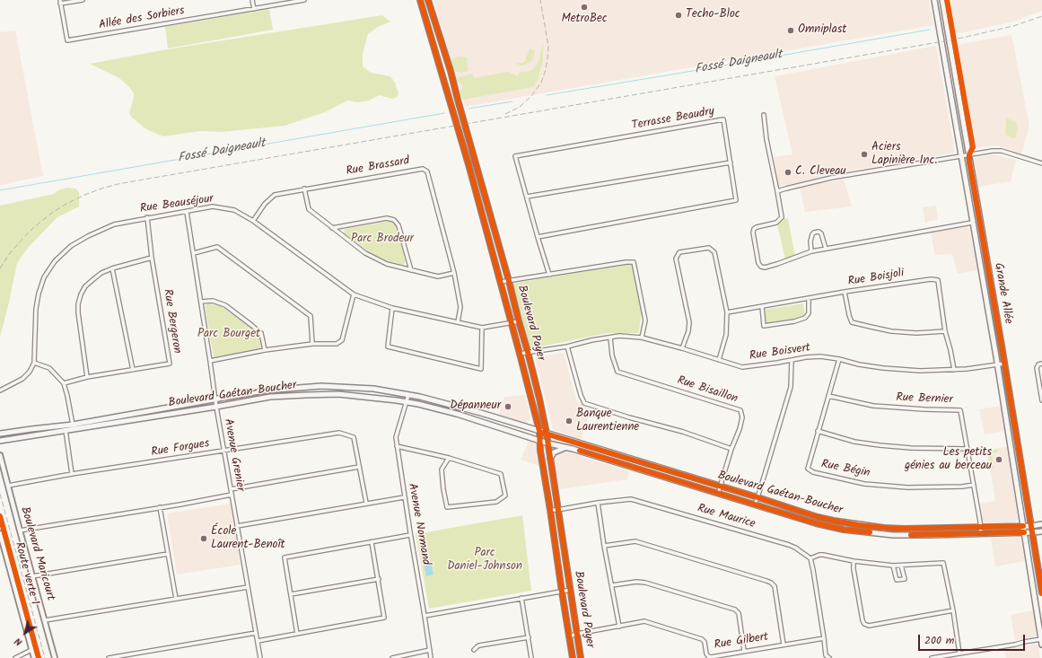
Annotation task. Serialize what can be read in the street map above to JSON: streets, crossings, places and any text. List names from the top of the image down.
{
  "streets": {
    "main road": ["Grande Allée", "Boulevard Gaétan-Boucher"],
    "street": [
      "Allée des Sorbiers",
      "Terrasse Beaudry",
      "Rue Brassard",
      "Rue Beauséjour",
      "Rue Boisjoli",
      "Rue Bergeron",
      "Boulevard Payer",
      "Rue Boisvert",
      "Rue Bisaillon",
      "Rue Bernier",
      "Rue Forgues",
      "Avenue Grenier",
      "Rue Bégin",
      "Rue Maurice",
      "Avenue Normand",
      "Boulevard Maricourt",
      "Rue Gilbert"
    ],
    "cycle path": ["Route verte 1"]
  },
  "crossings": [
    ["Rue Brassard", "Rue Beauséjour"],
    ["Rue Beauséjour", "Rue Bergeron"],
    ["Rue Beauséjour", "Boulevard Payer"],
    ["Rue Beauséjour", "Avenue Grenier"],
    ["Rue Boisjoli", "Rue Boisvert"],
    ["Grande Allée", "Rue Boisvert"],
    ["Grande Allée", "Boulevard Gaétan-Boucher"],
    ["Boulevard Payer", "Rue Boisvert"],
    ["Boulevard Payer", "Boulevard Gaétan-Boucher"],
    ["Boulevard Payer", "Rue Maurice"],
    ["Boulevard Payer", "Rue Gilbert"],
    ["Rue Boisvert", "Rue Bisaillon"],
    ["Rue Boisvert", "Rue Bégin"],
    ["Rue Bisaillon", "Boulevard Gaétan-Boucher"],
    ["Boulevard Gaétan-Boucher", "Rue Bernier"],
    ["Boulevard Gaétan-Boucher", "Avenue Grenier"],
    ["Boulevard Gaétan-Boucher", "Avenue Normand"],
    ["Rue Bernier", "Rue Bégin"],
    ["Rue Forgues", "Avenue Grenier"],
    ["Rue Forgues", "Boulevard Maricourt"]
  ],
  "water": ["Fossé Daigneault"],
  "parks": ["Parc Brodeur", "Parc Bourget", "Parc Daniel-Johnson"],
  "places": [
    "MetroBec",
    "Techo-Bloc",
    "Omniplast",
    "Aciers Lapinière Inc.",
    "C. Cleveau",
    "Dépanneur",
    "Banque Laurentienne",
    "Les petits génies au berceau",
    "École Laurent-Benoît"
  ],
  "scale_bar": "200 m",
  "north": "bottom left"
}
